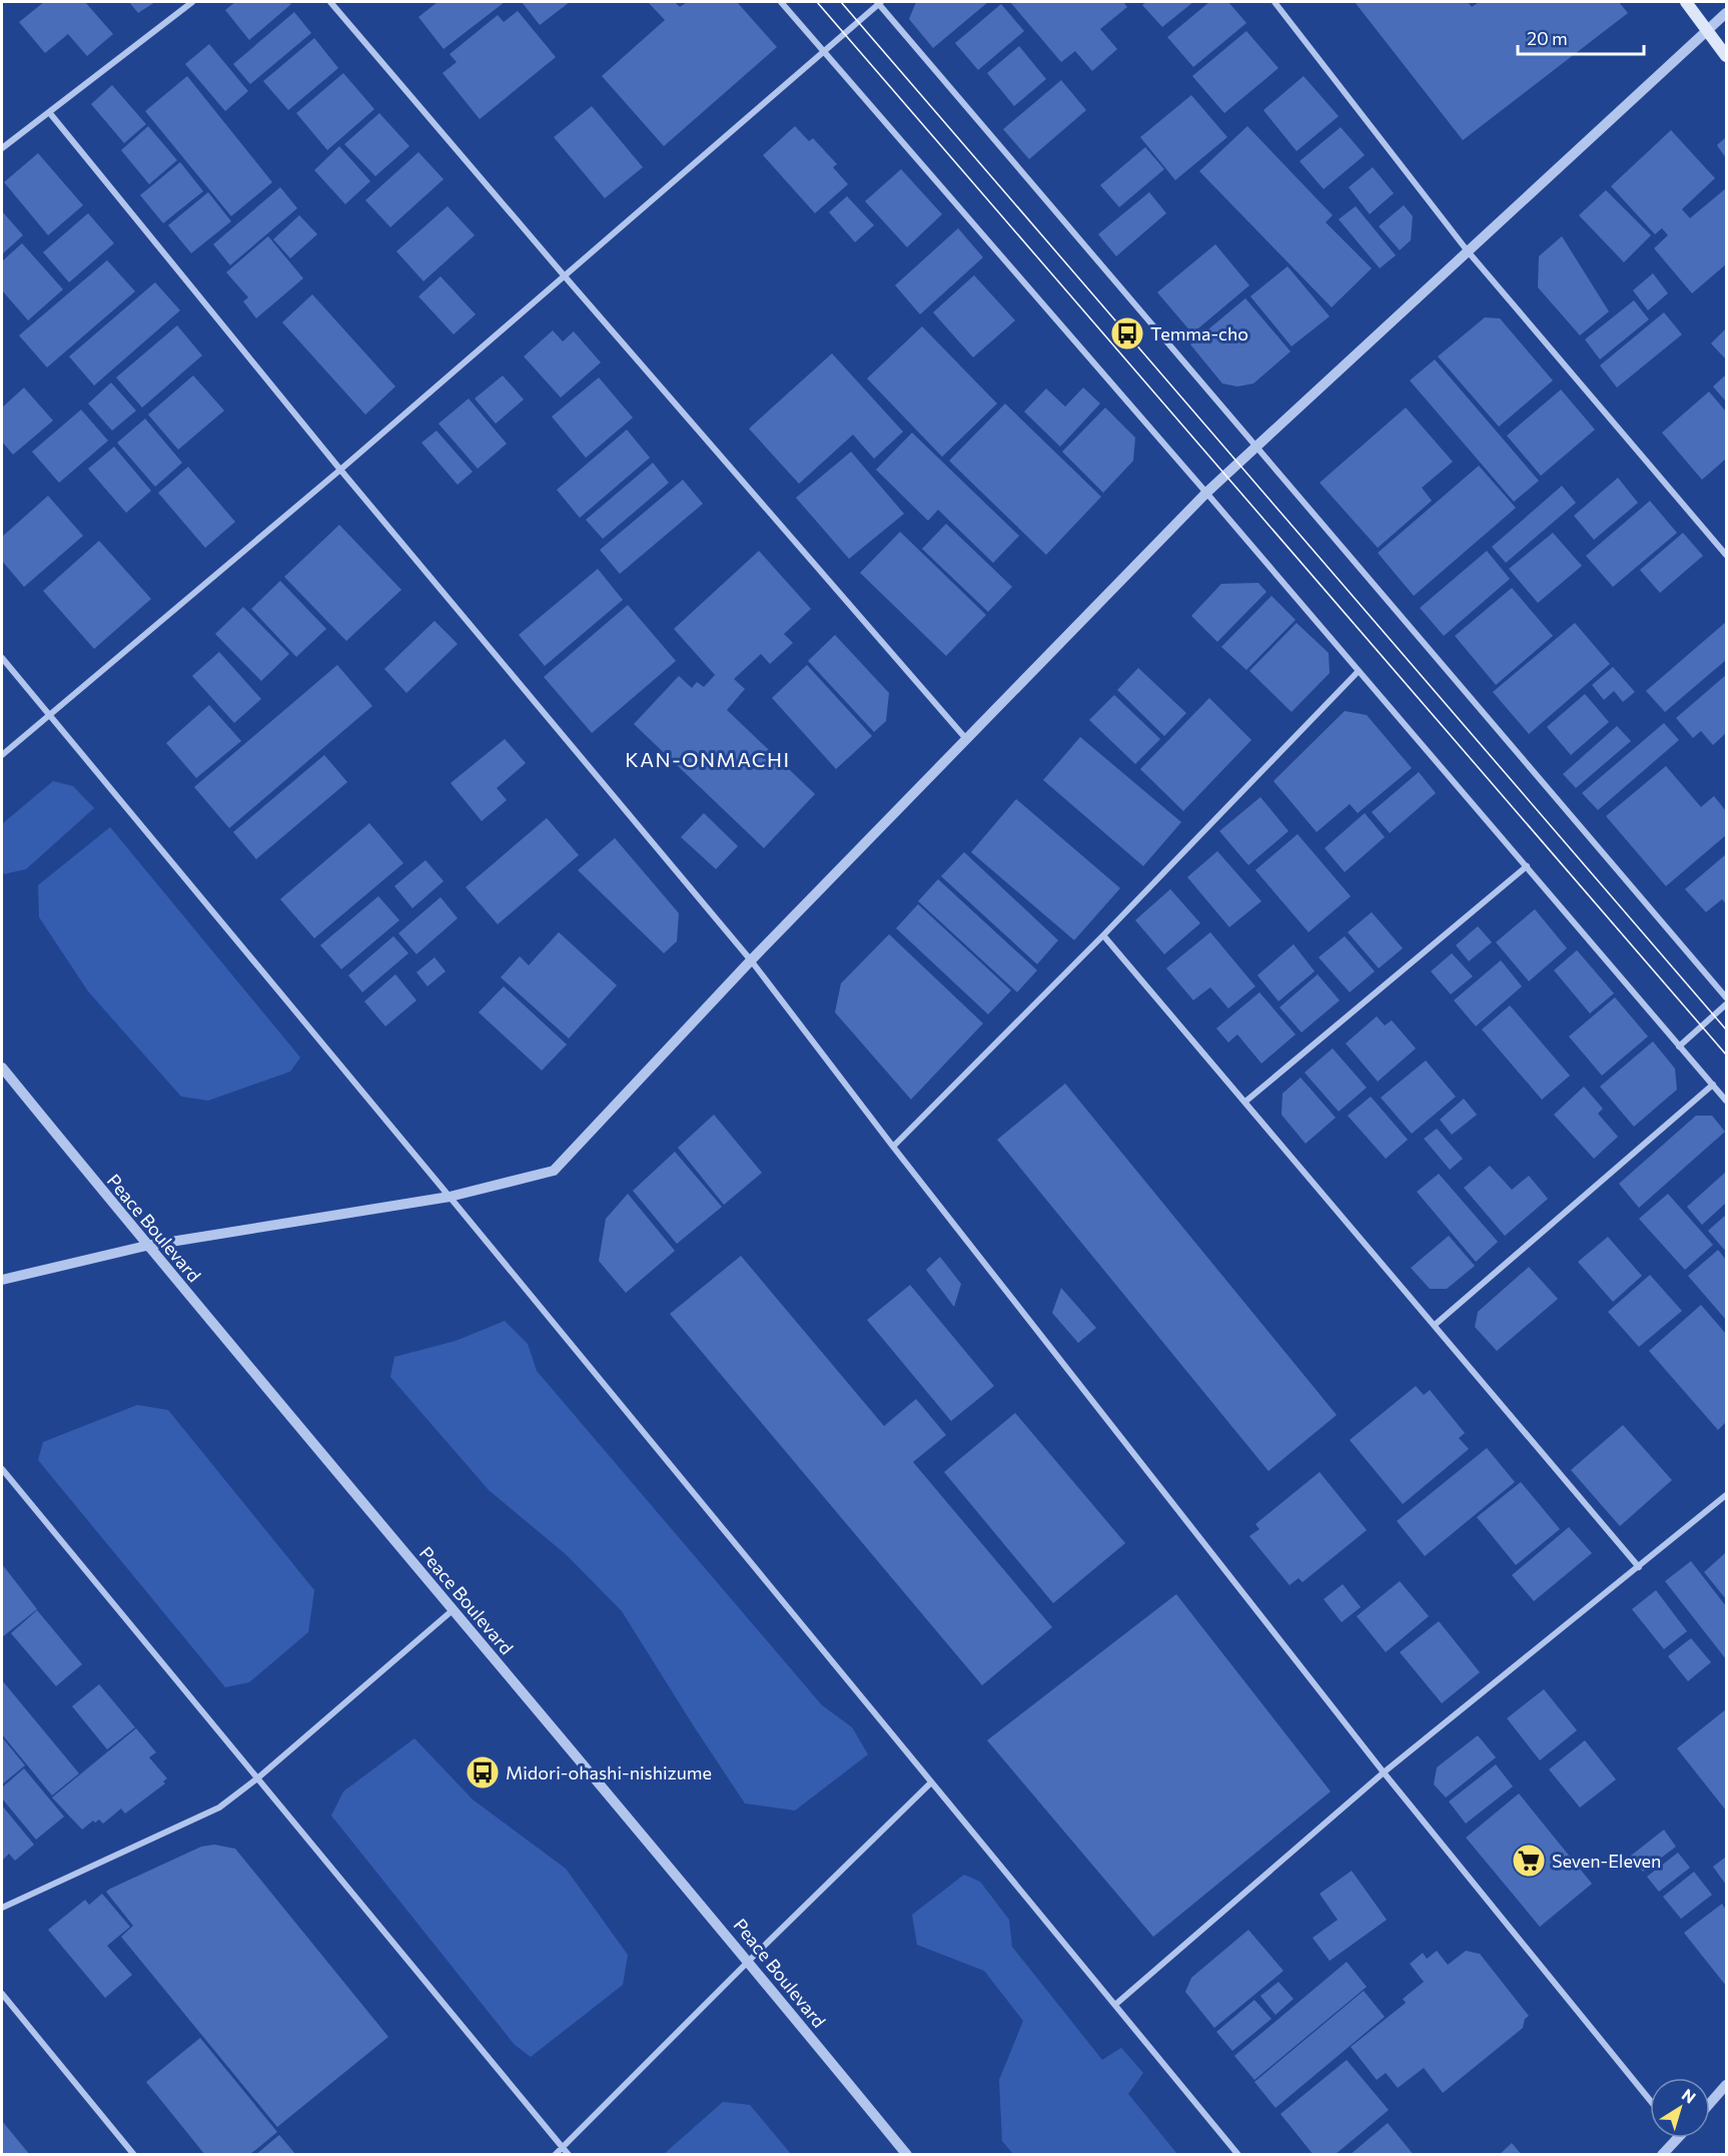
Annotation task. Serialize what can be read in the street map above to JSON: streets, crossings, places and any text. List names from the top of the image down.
{
  "streets": {
    "street": ["Peace Boulevard"]
  },
  "districts": ["KAN-ONMACHI"],
  "places": {
    "bus stop": ["Temma-cho", "Midori-ohashi-nishizume"],
    "supermarket": ["Seven-Eleven"]
  },
  "scale_bar": "20 m",
  "north": "top right"
}
